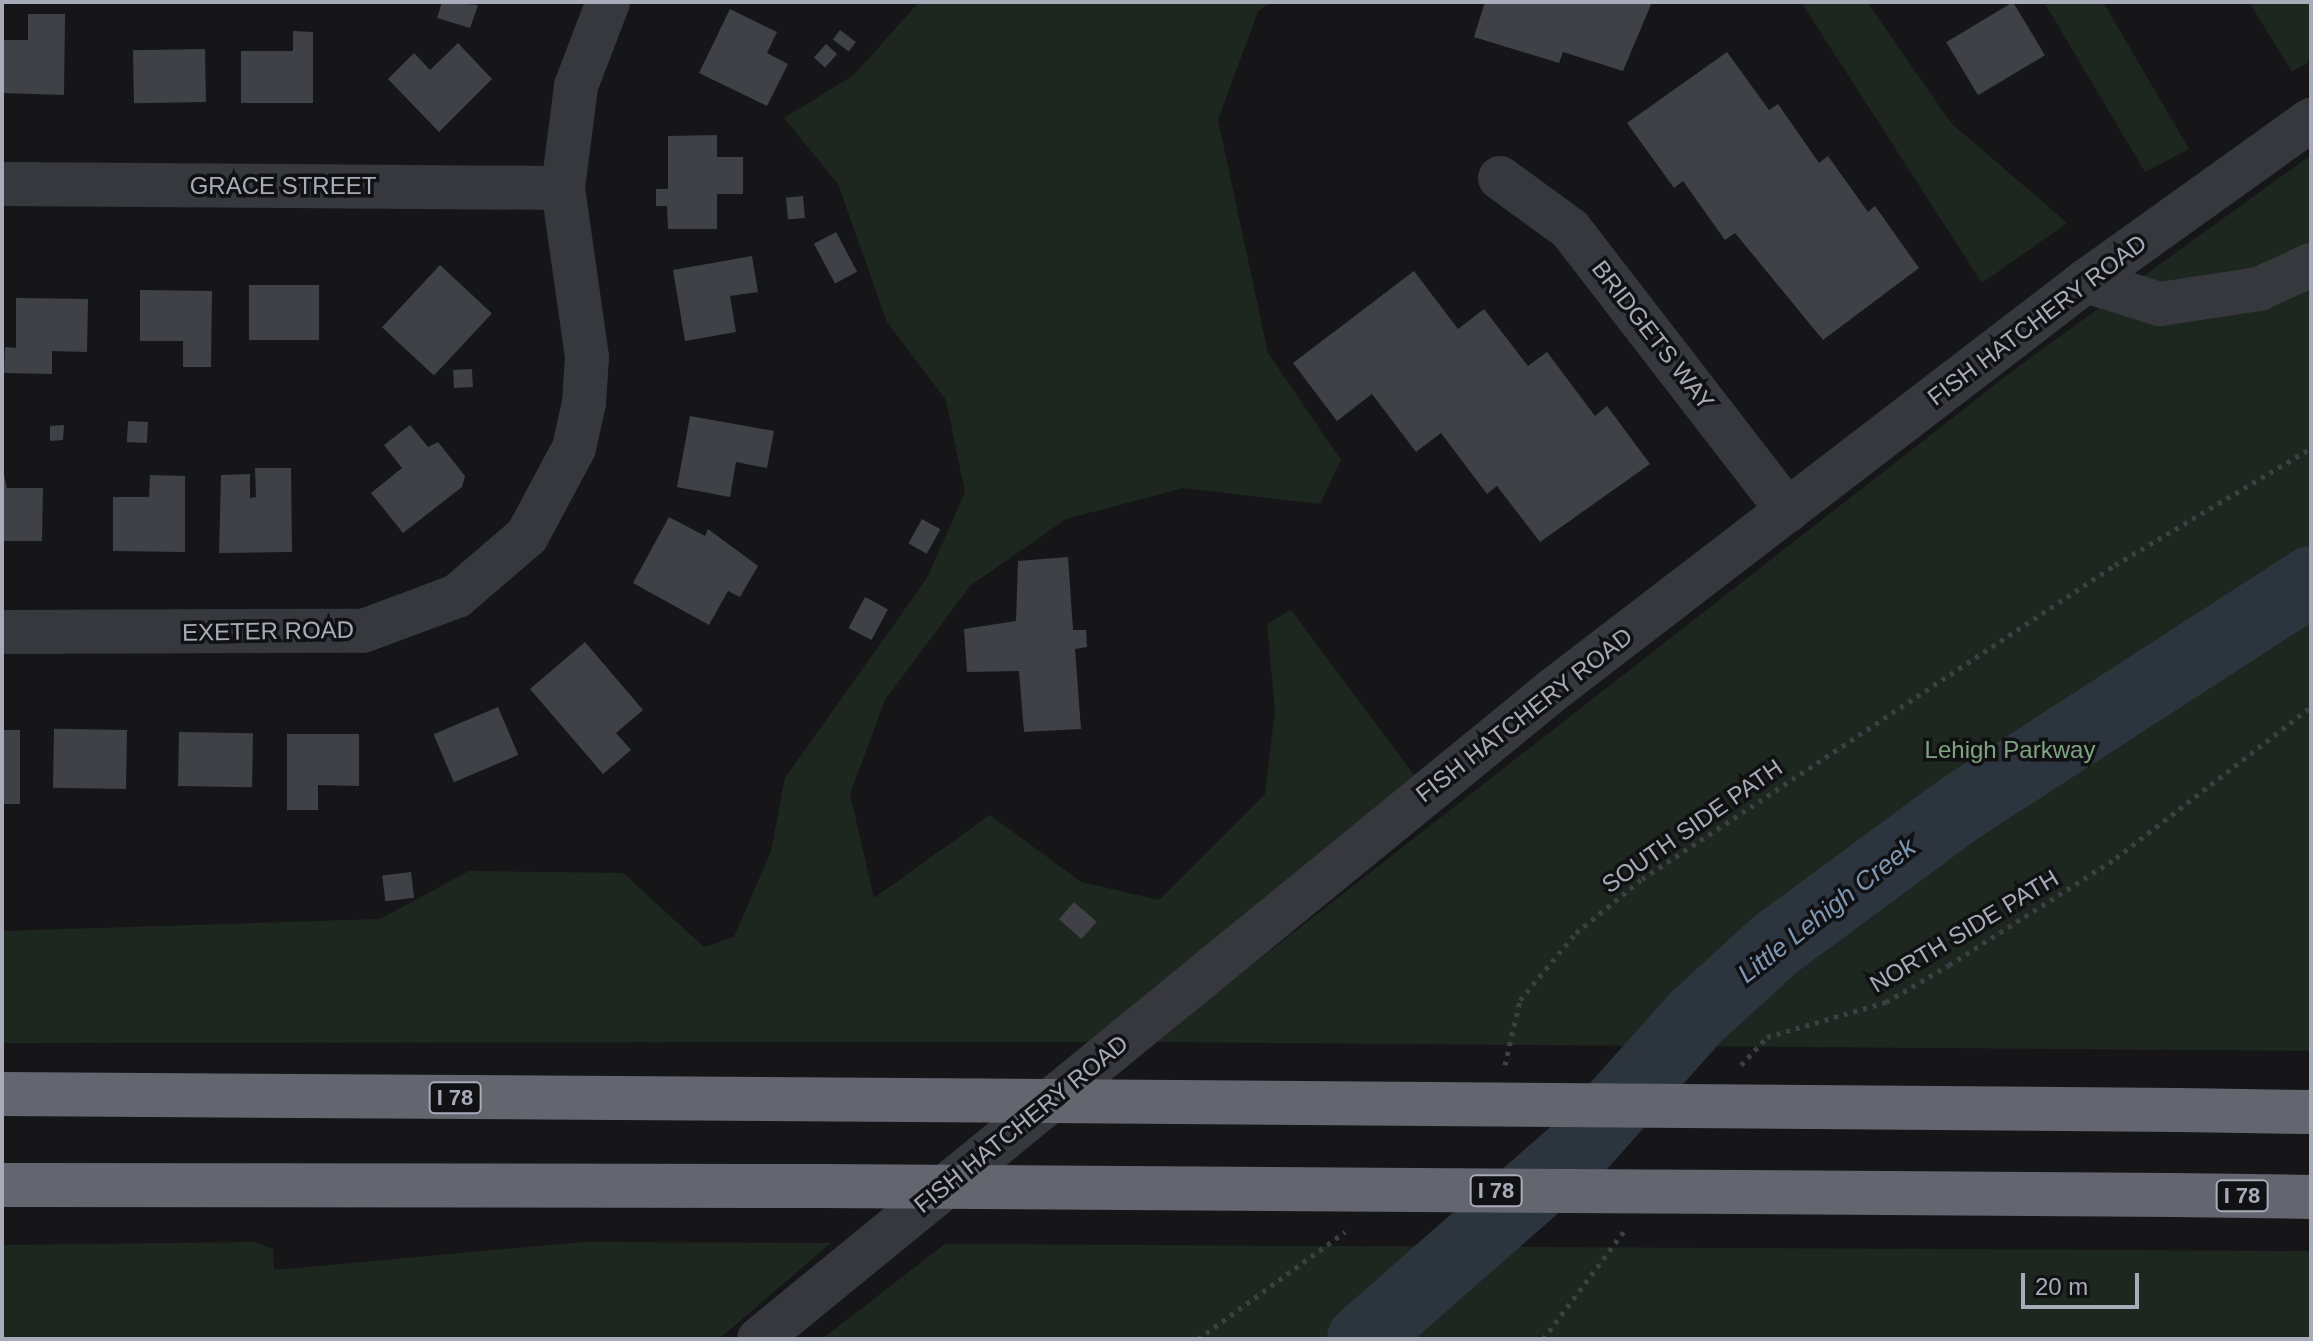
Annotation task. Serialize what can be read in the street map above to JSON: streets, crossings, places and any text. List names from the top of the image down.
{
  "streets": {
    "highway": ["I 78"],
    "street": [
      "GRACE STREET",
      "FISH HATCHERY ROAD",
      "BRIDGETS WAY",
      "EXETER ROAD"
    ],
    "path": ["SOUTH SIDE PATH", "NORTH SIDE PATH"]
  },
  "crossings": [
    ["GRACE STREET", "EXETER ROAD"],
    ["FISH HATCHERY ROAD", "BRIDGETS WAY"]
  ],
  "water": ["Little Lehigh Creek"],
  "parks": ["Lehigh Parkway"],
  "scale_bar": "20 m"
}
